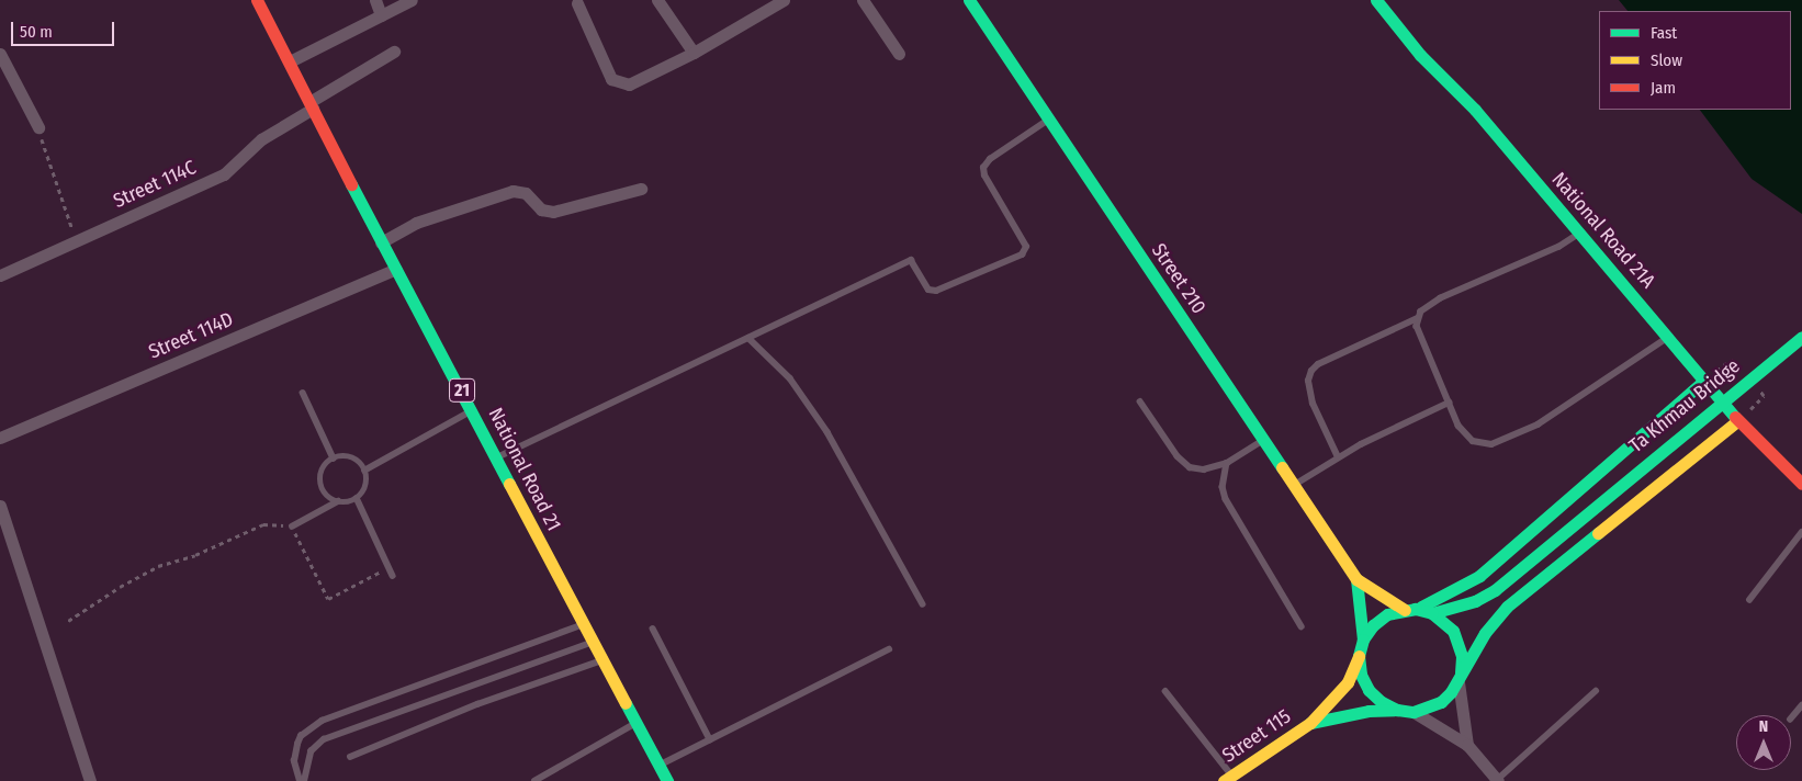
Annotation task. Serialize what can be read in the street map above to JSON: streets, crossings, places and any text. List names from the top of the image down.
{
  "streets": {
    "main road": [
      "National Road 21A",
      "Street 210",
      "21",
      "Ta Khmau Bridge",
      "National Road 21",
      "Street 115"
    ],
    "street": ["Street 114C", "Street 114D"]
  },
  "crossings": [
    ["Street 114C", "National Road 21"],
    ["Street 210", "Street 115"],
    ["Street 114D", "National Road 21"]
  ],
  "legend": ["Fast", "Slow", "Jam"],
  "scale_bar": "50 m",
  "north": "top"
}
